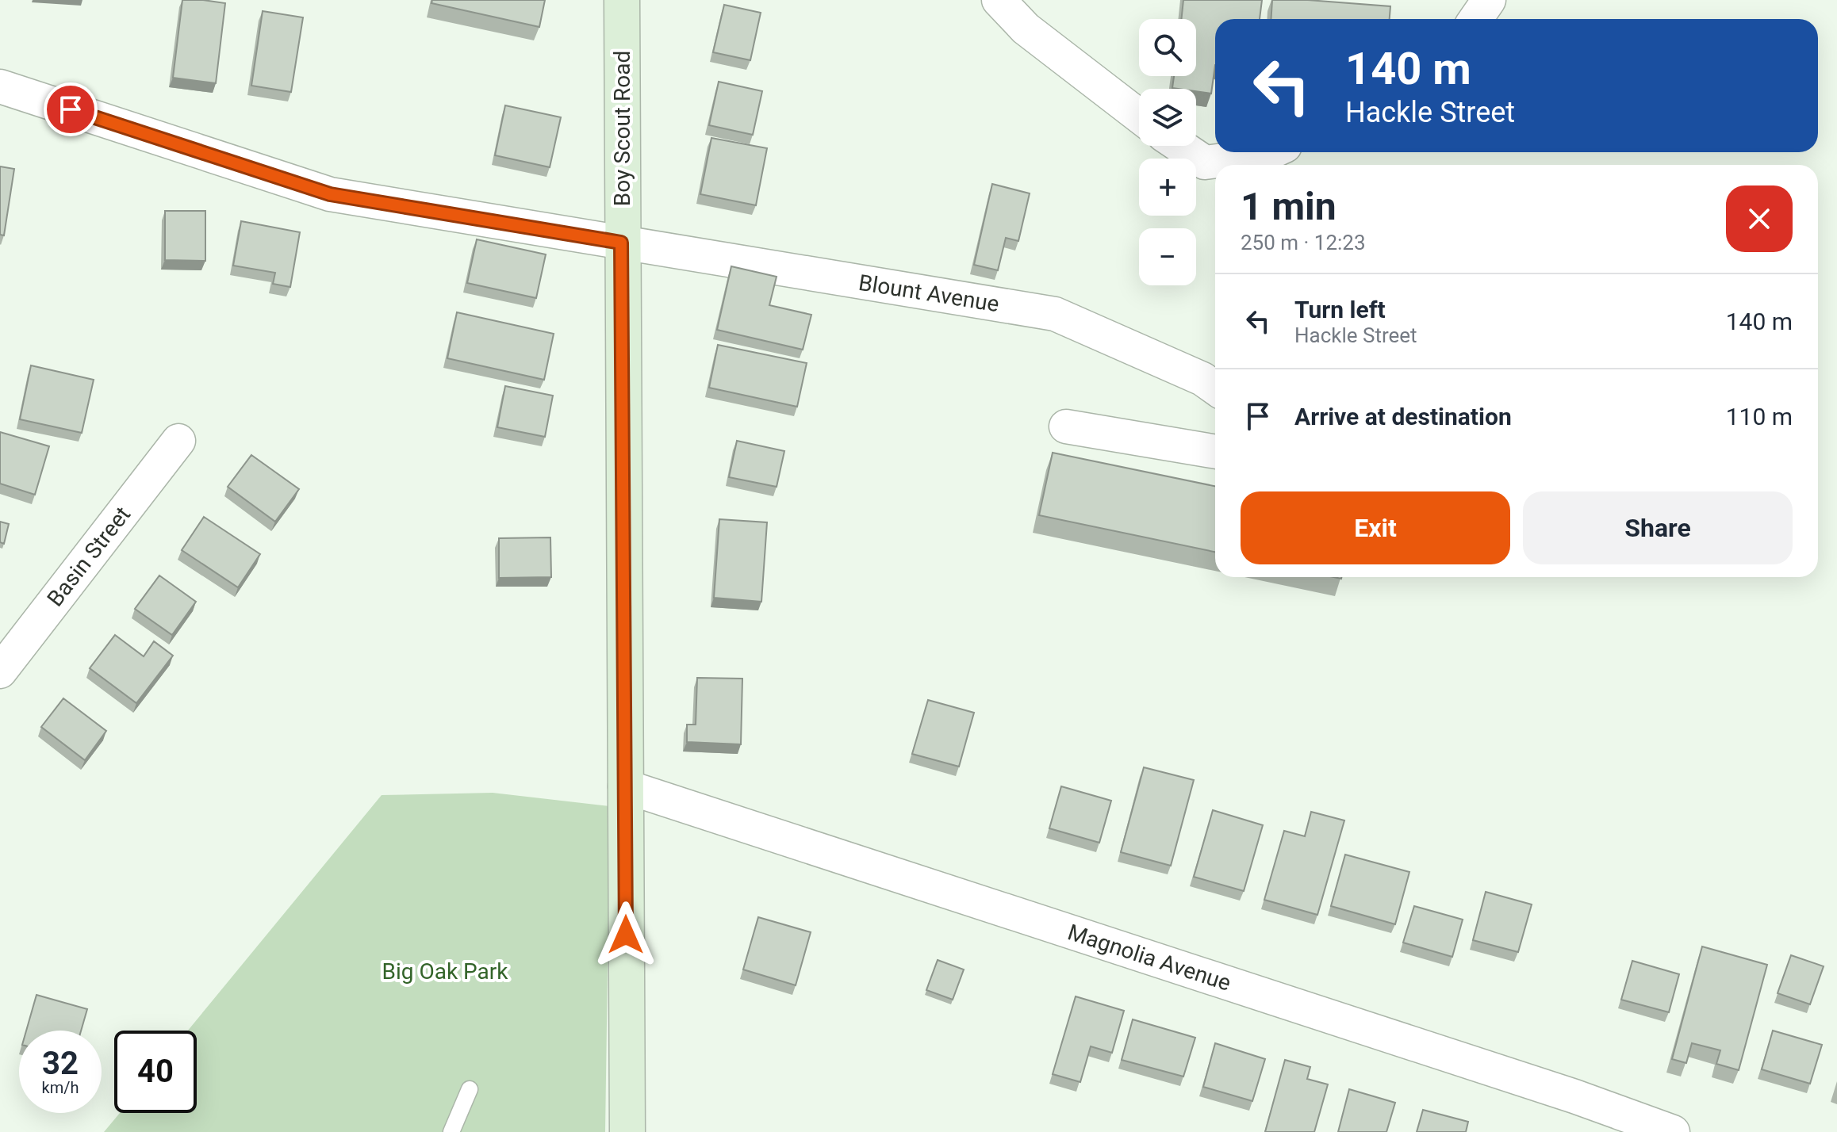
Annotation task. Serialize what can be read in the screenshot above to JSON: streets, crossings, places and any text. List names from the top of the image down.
{
  "streets": {
    "street": [
      "Boy Scout Road",
      "Blount Avenue",
      "Basin Street",
      "Magnolia Avenue"
    ]
  },
  "crossings": [
    ["Boy Scout Road", "Blount Avenue"],
    ["Boy Scout Road", "Magnolia Avenue"]
  ],
  "parks": ["Big Oak Park"],
  "page": {
    "map_buttons": ["+", "−"],
    "turn": ["140 m", "Hackle Street"],
    "heading": ["1 min", "250 m · 12:23"],
    "list": [
      {
        "name": "Turn left",
        "note": "Hackle Street",
        "value": "140 m"
      },
      {
        "name": "Arrive at destination",
        "value": "110 m"
      }
    ],
    "buttons": ["Exit", "Share"],
    "speed": "32 km/h",
    "limit": "40"
  }
}
